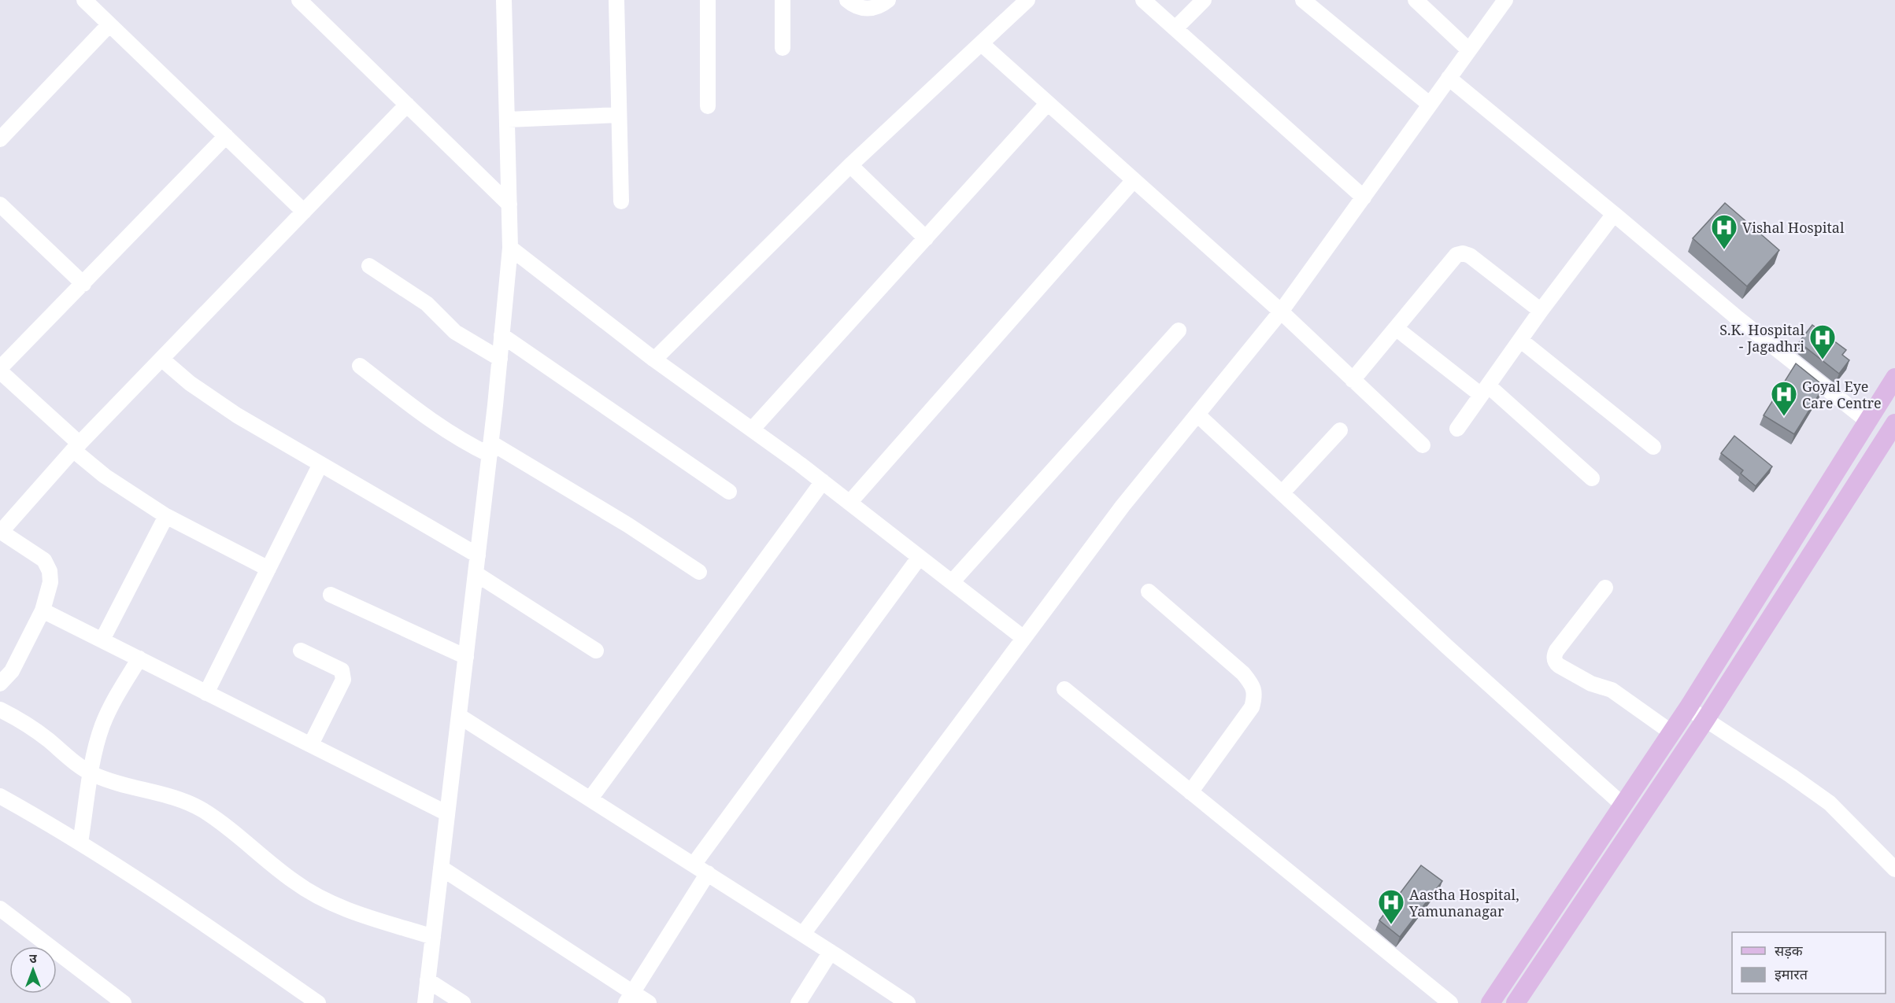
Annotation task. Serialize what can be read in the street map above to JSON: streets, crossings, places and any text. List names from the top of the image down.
{
  "places": {
    "hospital": [
      "Vishal Hospital",
      "S.K. Hospital - Jagadhri",
      "Goyal Eye Care Centre",
      "Aastha Hospital, Yamunanagar"
    ]
  },
  "legend": ["सड़क", "इमारत"],
  "north": "top"
}
